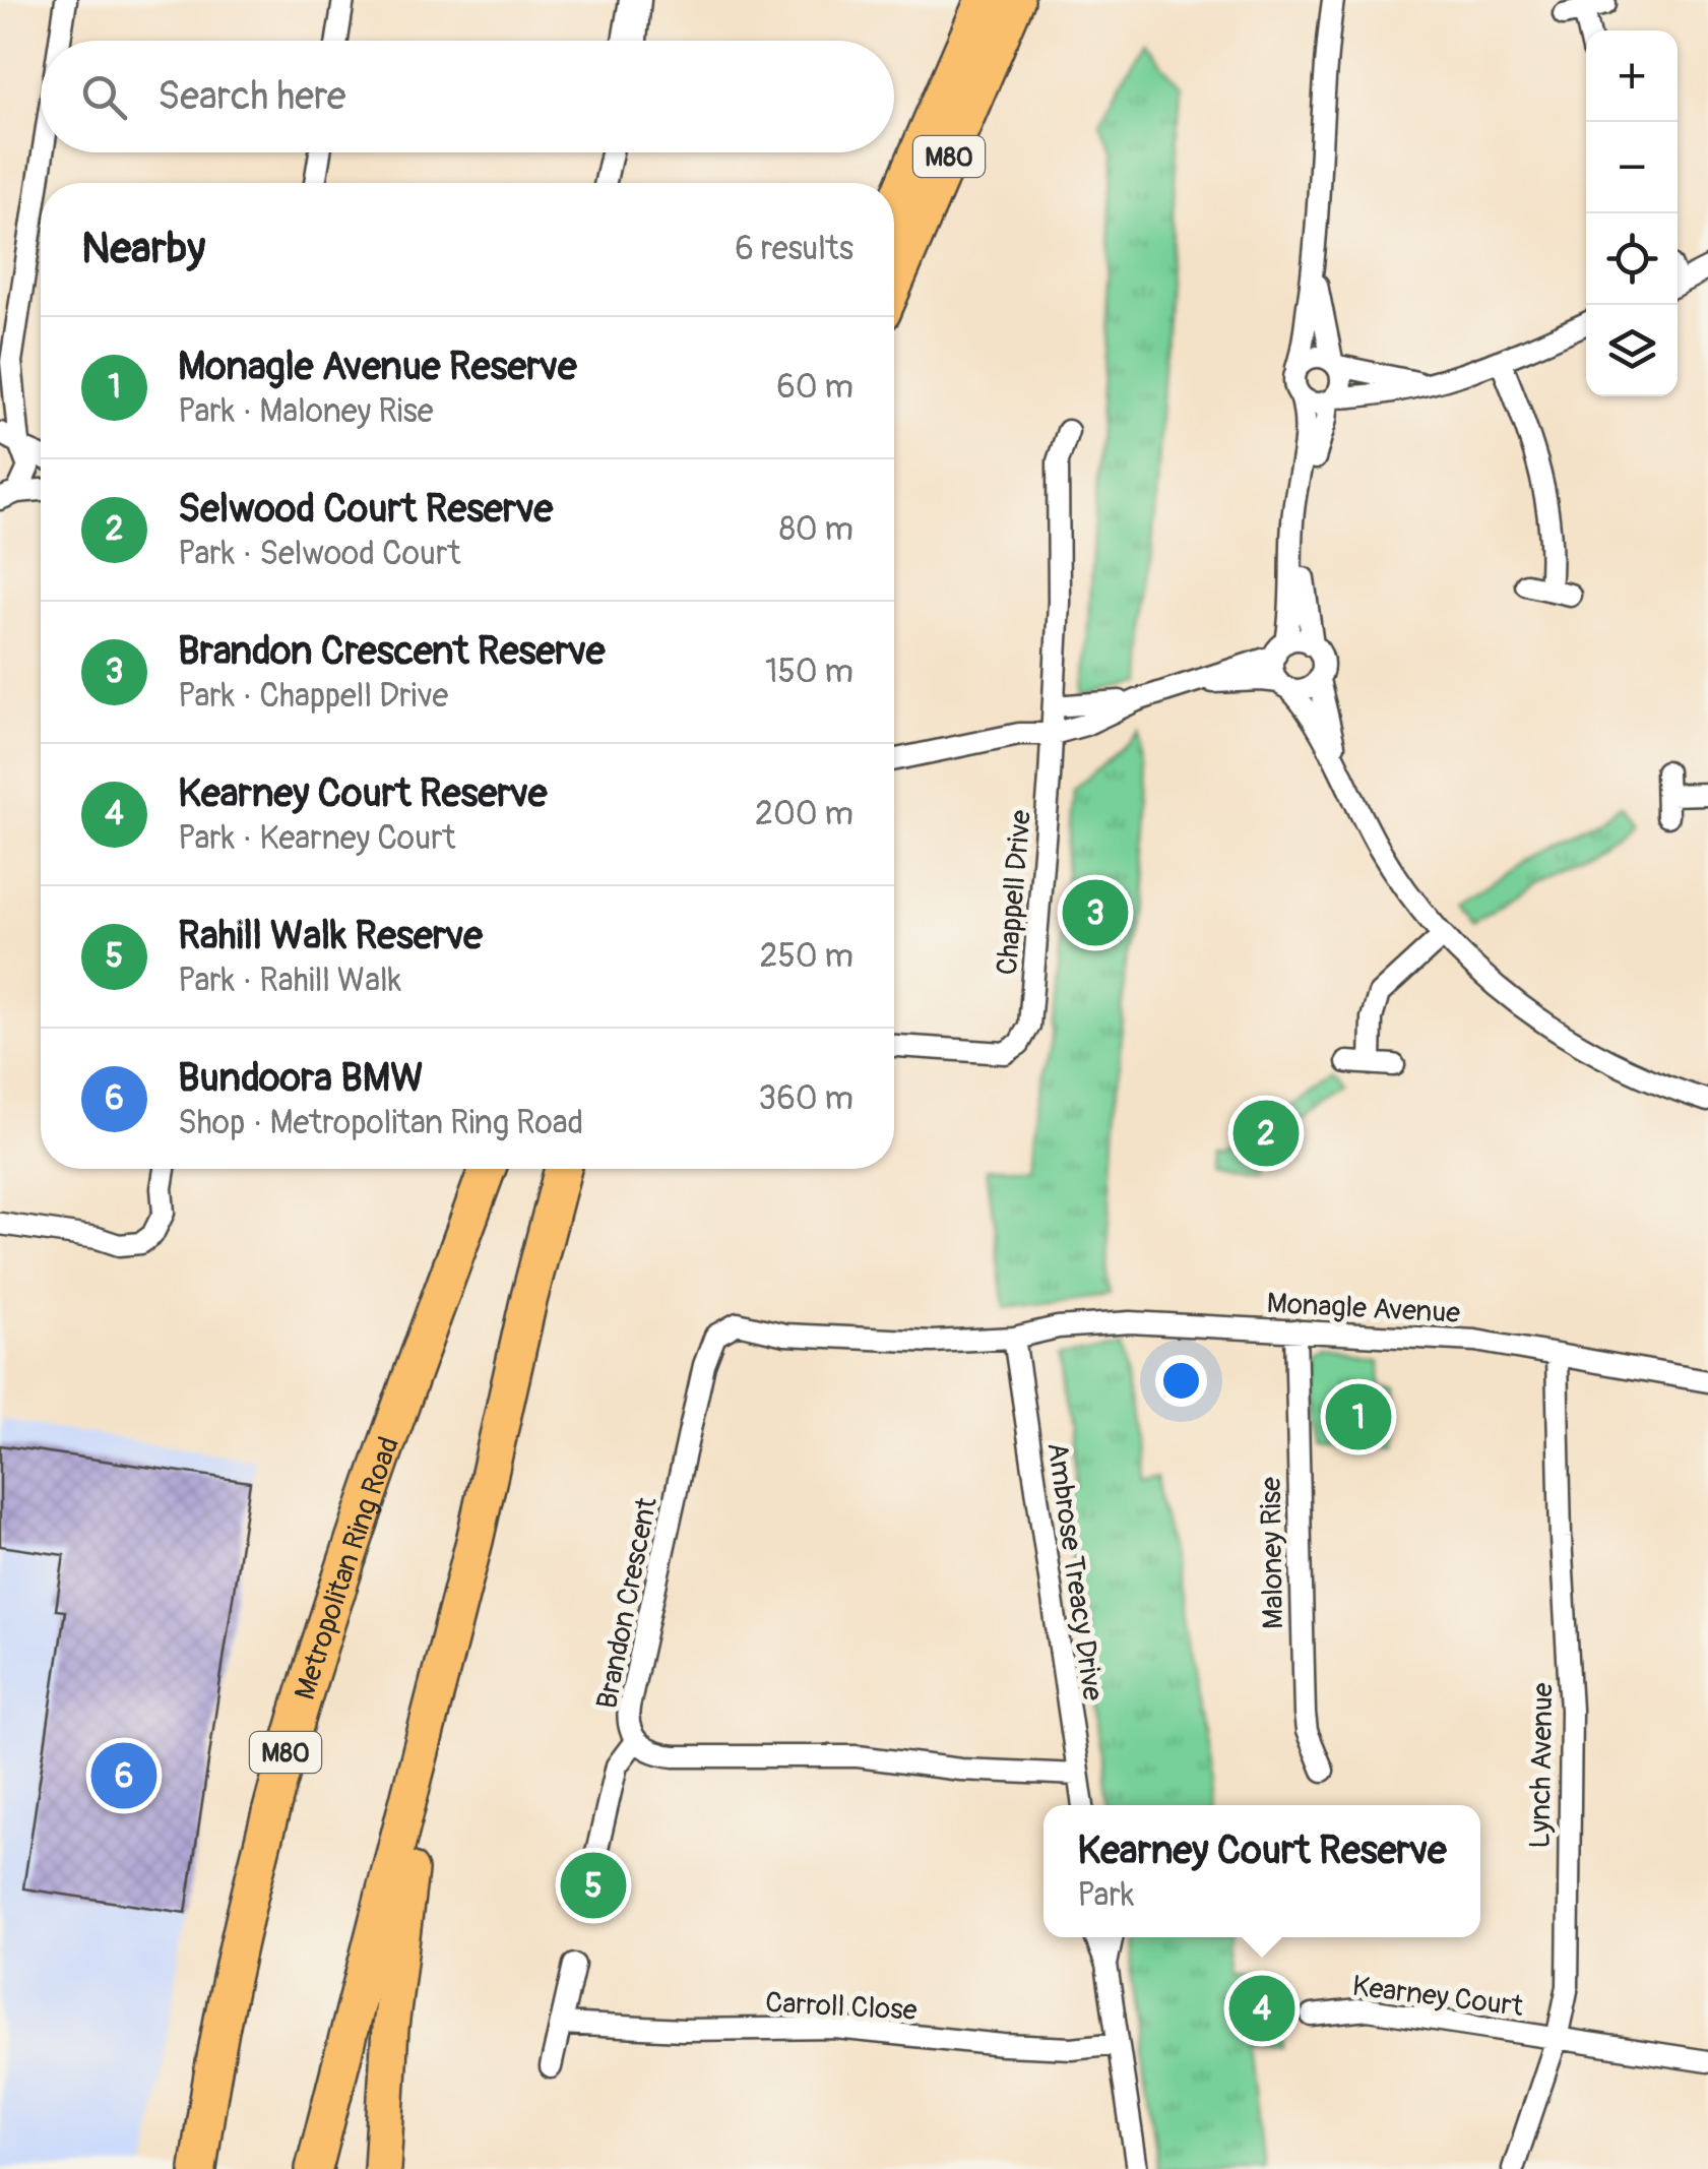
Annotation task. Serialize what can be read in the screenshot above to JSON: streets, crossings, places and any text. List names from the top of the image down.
{
  "streets": {
    "highway": ["M80", "Metropolitan Ring Road"],
    "street": [
      "Chappell Drive",
      "Monagle Avenue",
      "Maloney Rise",
      "Ambrose Treacy Drive",
      "Brandon Crescent",
      "Lynch Avenue",
      "Kearney Court",
      "Carroll Close"
    ]
  },
  "crossings": [
    ["Monagle Avenue", "Maloney Rise"],
    ["Monagle Avenue", "Ambrose Treacy Drive"],
    ["Monagle Avenue", "Brandon Crescent"],
    ["Monagle Avenue", "Lynch Avenue"],
    ["Ambrose Treacy Drive", "Brandon Crescent"],
    ["Lynch Avenue", "Kearney Court"]
  ],
  "page": {
    "map_buttons": ["+", "−"],
    "search": "Search here",
    "heading": ["Nearby", "6 results"],
    "list": [
      {
        "mark": "1",
        "name": "Monagle Avenue Reserve",
        "note": "Park · Maloney Rise",
        "value": "60 m"
      },
      {
        "mark": "2",
        "name": "Selwood Court Reserve",
        "note": "Park · Selwood Court",
        "value": "80 m"
      },
      {
        "mark": "3",
        "name": "Brandon Crescent Reserve",
        "note": "Park · Chappell Drive",
        "value": "150 m"
      },
      {
        "mark": "4",
        "name": "Kearney Court Reserve",
        "note": "Park · Kearney Court",
        "value": "200 m"
      },
      {
        "mark": "5",
        "name": "Rahill Walk Reserve",
        "note": "Park · Rahill Walk",
        "value": "250 m"
      },
      {
        "mark": "6",
        "name": "Bundoora BMW",
        "note": "Shop · Metropolitan Ring Road",
        "value": "360 m"
      }
    ],
    "pins": [
      "3",
      "2",
      "1",
      "6",
      "5",
      "4"
    ],
    "popup": ["Kearney Court Reserve", "Park"]
  }
}
